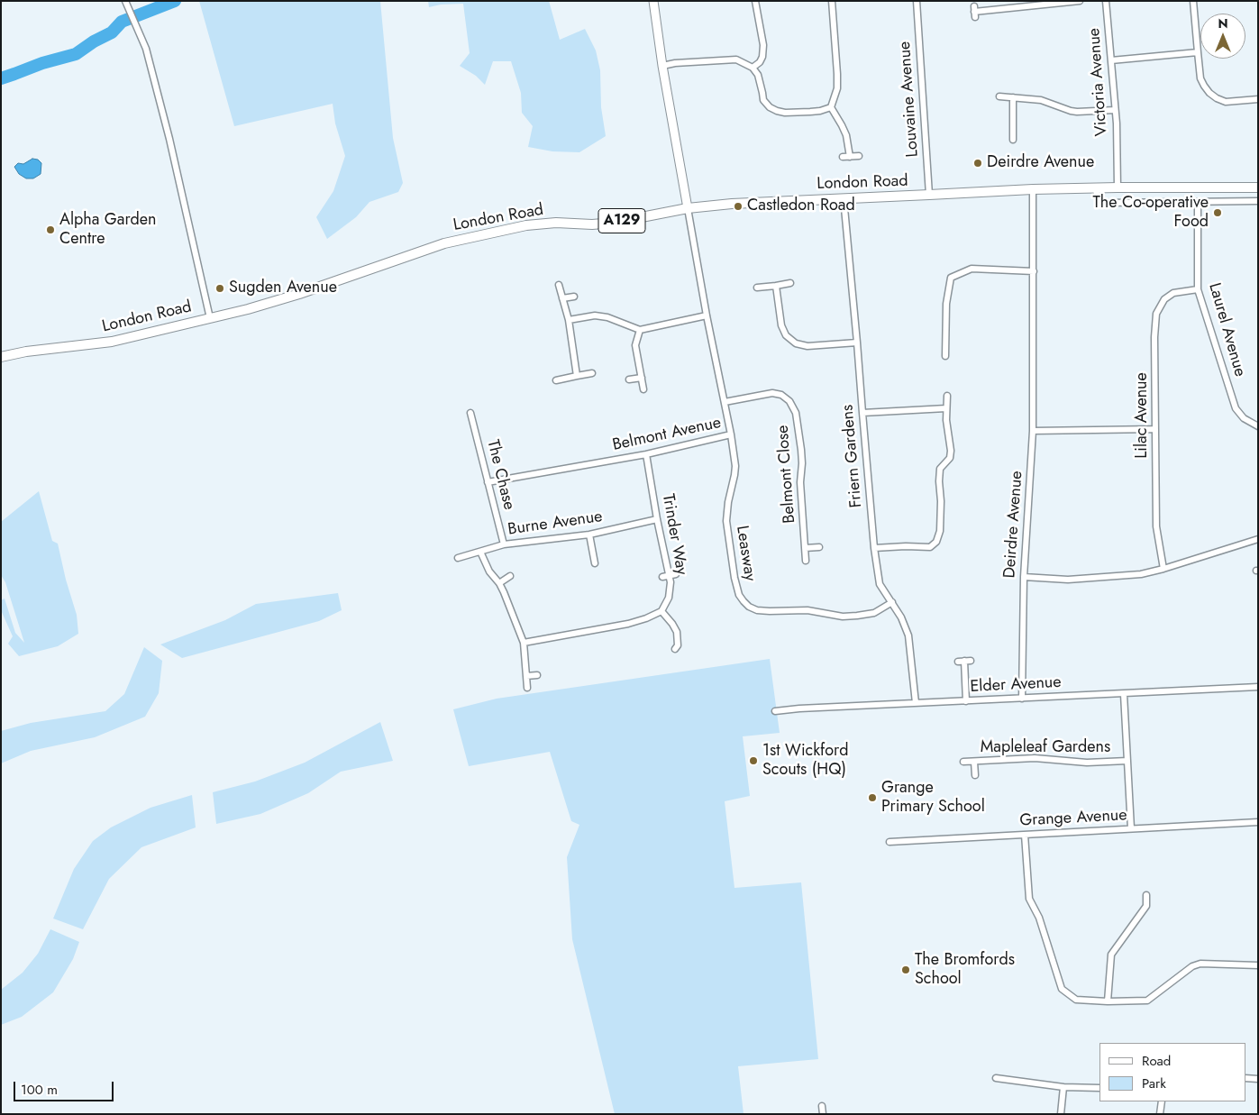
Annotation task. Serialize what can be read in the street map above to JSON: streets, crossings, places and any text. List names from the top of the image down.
{
  "streets": {
    "main road": ["London Road", "A129"],
    "street": [
      "Victoria Avenue",
      "Louvaine Avenue",
      "Laurel Avenue",
      "Lilac Avenue",
      "Belmont Avenue",
      "Friern Gardens",
      "Belmont Close",
      "The Chase",
      "Burne Avenue",
      "Deirdre Avenue",
      "Trinder Way",
      "Leasway",
      "Elder Avenue",
      "Mapleleaf Gardens",
      "Grange Avenue"
    ]
  },
  "crossings": [
    ["Victoria Avenue", "London Road"],
    ["Louvaine Avenue", "London Road"],
    ["London Road", "Belmont Avenue"],
    ["London Road", "Friern Gardens"],
    ["London Road", "Deirdre Avenue"],
    ["Laurel Avenue", "Lilac Avenue"],
    ["Belmont Avenue", "Belmont Close"],
    ["Belmont Avenue", "The Chase"],
    ["Belmont Avenue", "Trinder Way"],
    ["Belmont Avenue", "Leasway"],
    ["Friern Gardens", "Leasway"],
    ["Friern Gardens", "Elder Avenue"],
    ["The Chase", "Burne Avenue"],
    ["Burne Avenue", "Trinder Way"],
    ["Deirdre Avenue", "Elder Avenue"]
  ],
  "places": [
    "Deirdre Avenue",
    "Castledon Road",
    "The Co-operative Food",
    "Alpha Garden Centre",
    "Sugden Avenue",
    "1st Wickford Scouts (HQ)",
    "Grange Primary School",
    "The Bromfords School"
  ],
  "legend": ["Road", "Park"],
  "scale_bar": "100 m",
  "north": "top"
}
